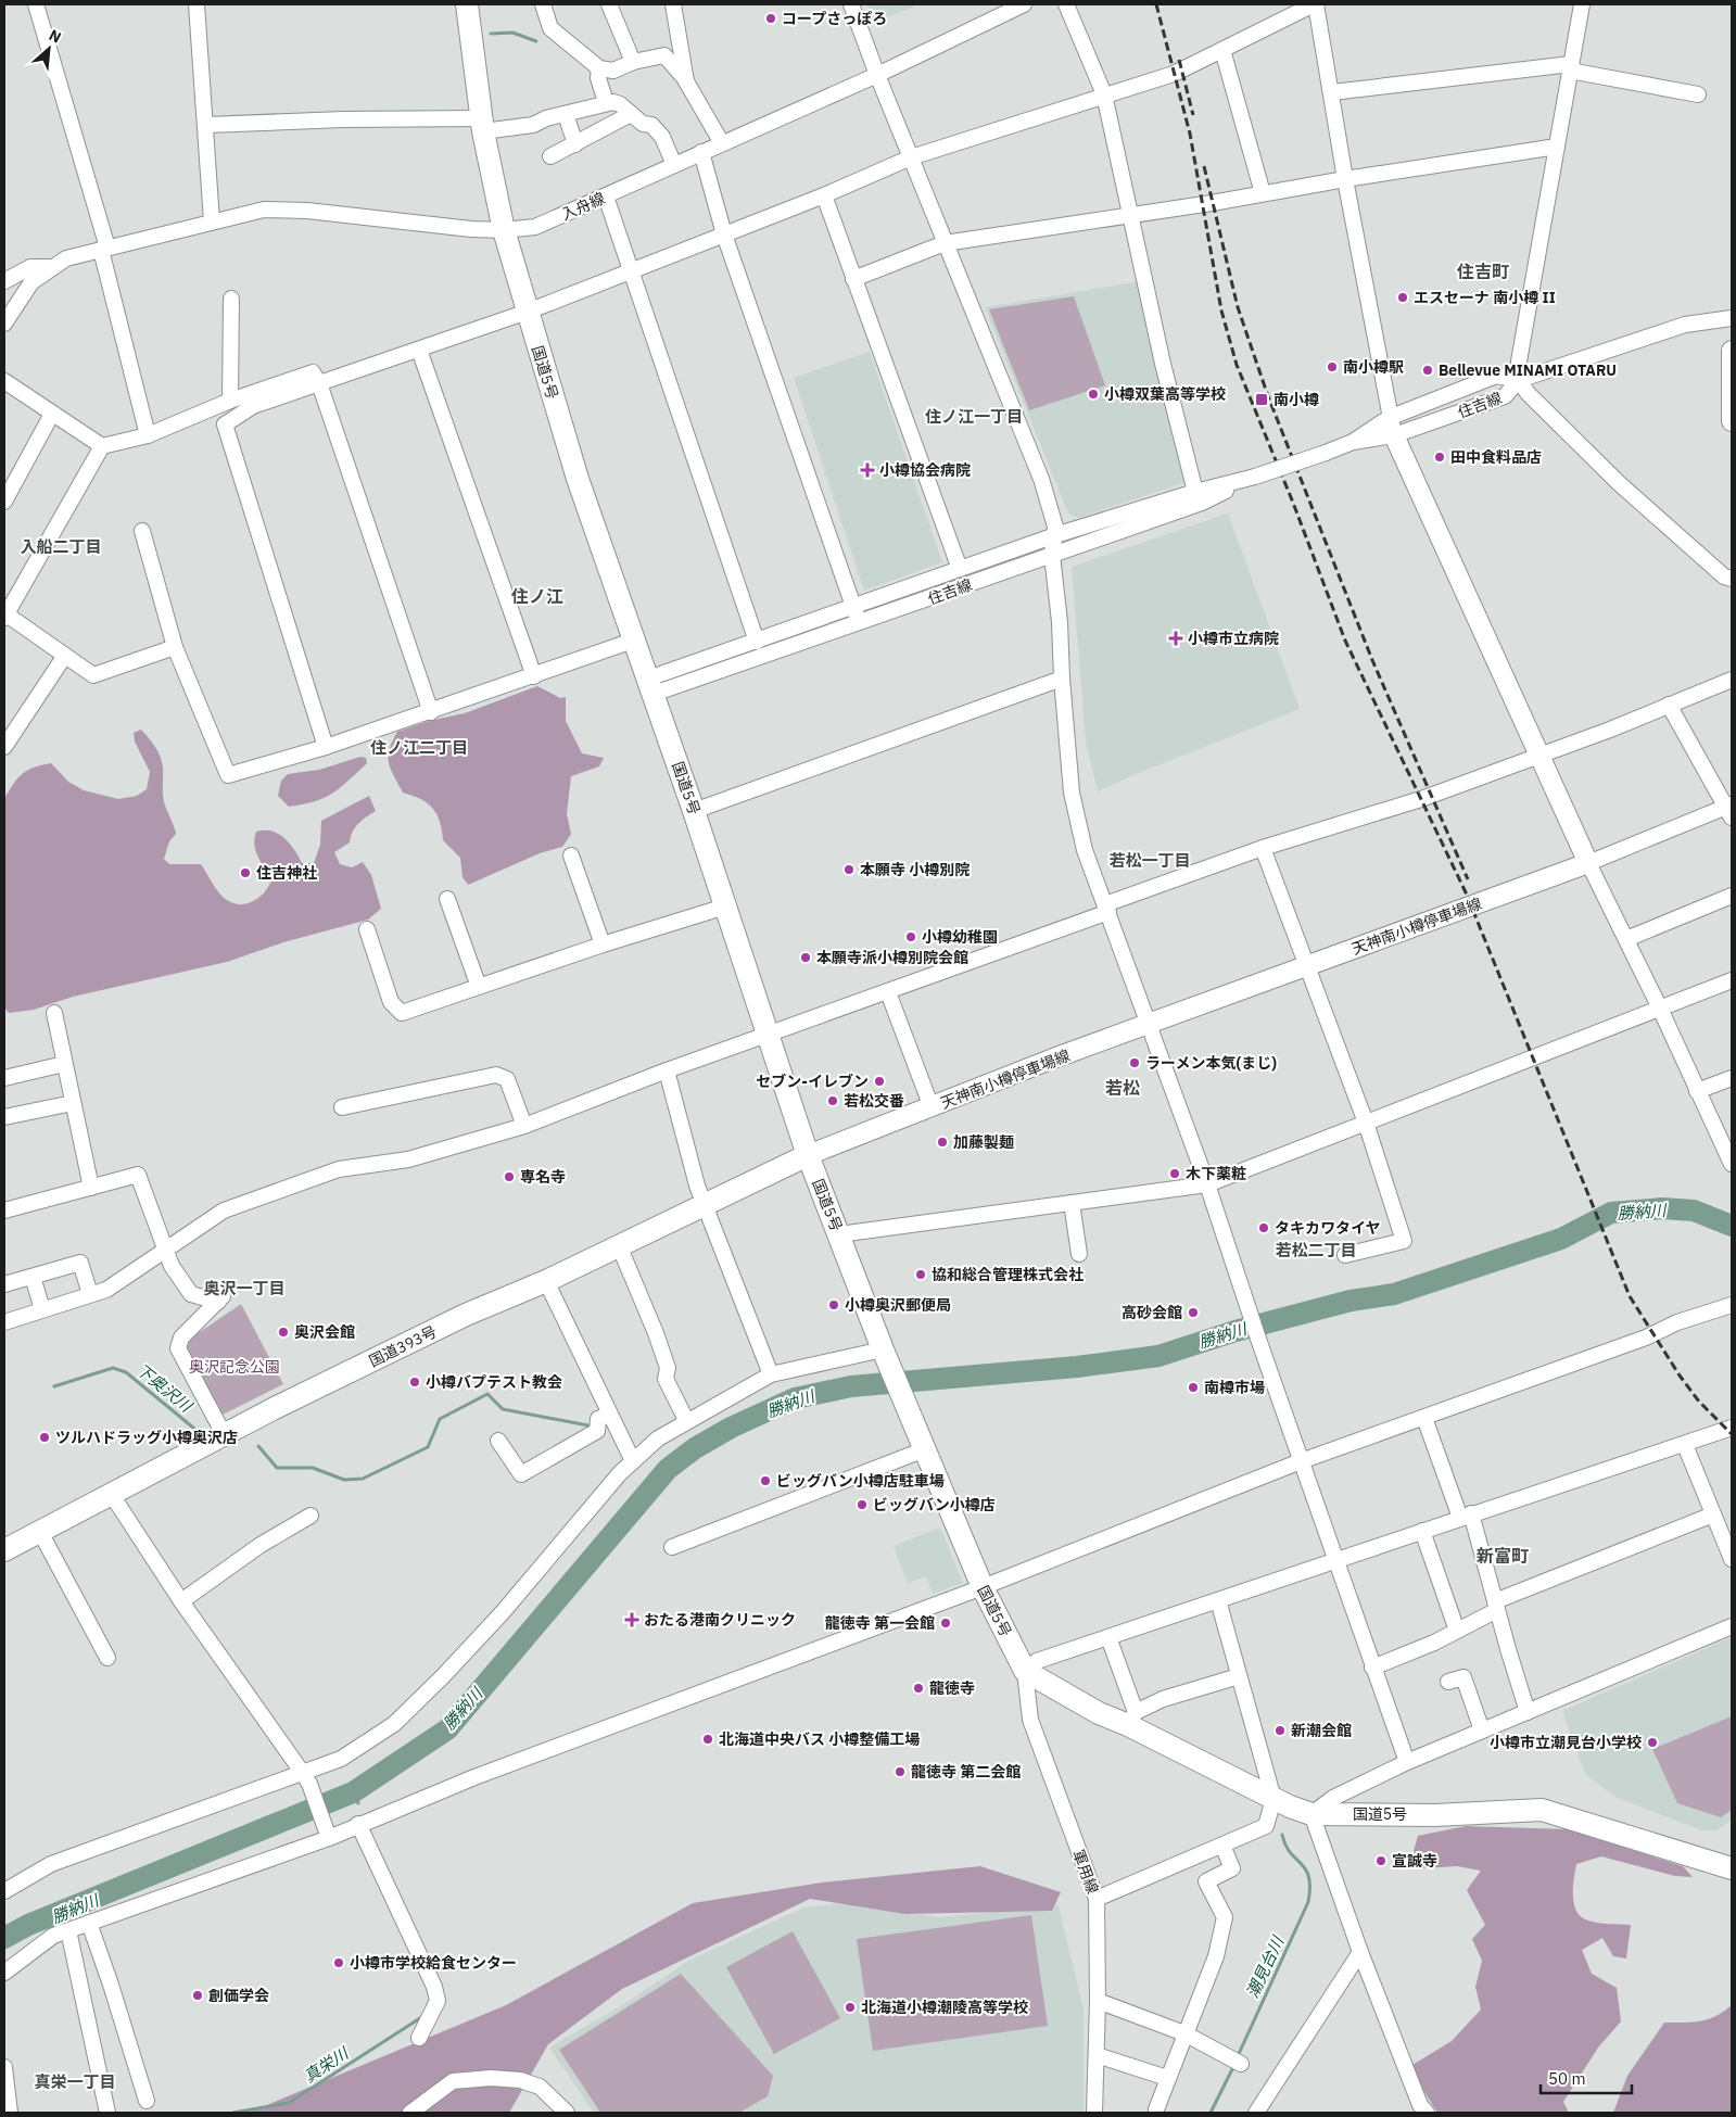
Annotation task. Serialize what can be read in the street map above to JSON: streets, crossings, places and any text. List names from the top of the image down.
{
  "streets": {
    "highway": ["国道5号", "国道393号"],
    "main road": ["天神南小樽停車場線"],
    "street": ["入舟線", "住吉線", "軍用線"]
  },
  "crossings": [
    ["入舟線", "国道5号"],
    ["国道5号", "住吉線"],
    ["国道5号", "天神南小樽停車場線"],
    ["国道5号", "国道393号"],
    ["国道5号", "軍用線"],
    ["天神南小樽停車場線", "国道393号"]
  ],
  "districts": [
    "住吉町",
    "住ノ江一丁目",
    "入船二丁目",
    "住ノ江",
    "住ノ江二丁目",
    "若松一丁目",
    "若松",
    "若松二丁目",
    "奥沢一丁目",
    "新富町",
    "真栄一丁目"
  ],
  "water": [
    "勝納川",
    "下奥沢川",
    "潮見台川",
    "真栄川"
  ],
  "parks": ["奥沢記念公園"],
  "places": {
    "other": [
      "コープさっぽろ",
      "エスセーナ 南小樽 II",
      "南小樽駅",
      "Bellevue MINAMI OTARU",
      "小樽双葉高等学校",
      "田中食料品店",
      "本願寺 小樽別院",
      "住吉神社",
      "小樽幼稚園",
      "本願寺派小樽別院会館",
      "ラーメン本気(まじ)",
      "セブン-イレブン",
      "若松交番",
      "加藤製麺",
      "木下薬粧",
      "専名寺",
      "タキカワタイヤ",
      "協和総合管理株式会社",
      "小樽奥沢郵便局",
      "高砂会館",
      "奥沢会館",
      "小樽バプテスト教会",
      "南樽市場",
      "ツルハドラッグ小樽奥沢店",
      "ビッグバン小樽店駐車場",
      "ビッグバン小樽店",
      "龍徳寺 第一会館",
      "龍徳寺",
      "新潮会館",
      "北海道中央バス 小樽整備工場",
      "小樽市立潮見台小学校",
      "龍徳寺 第二会館",
      "宣誠寺",
      "小樽市学校給食センター",
      "創価学会",
      "北海道小樽潮陵高等学校"
    ],
    "transit": ["南小樽"],
    "health": ["小樽協会病院", "小樽市立病院", "おたる港南クリニック"]
  },
  "scale_bar": "50 m",
  "north": "top right"
}
